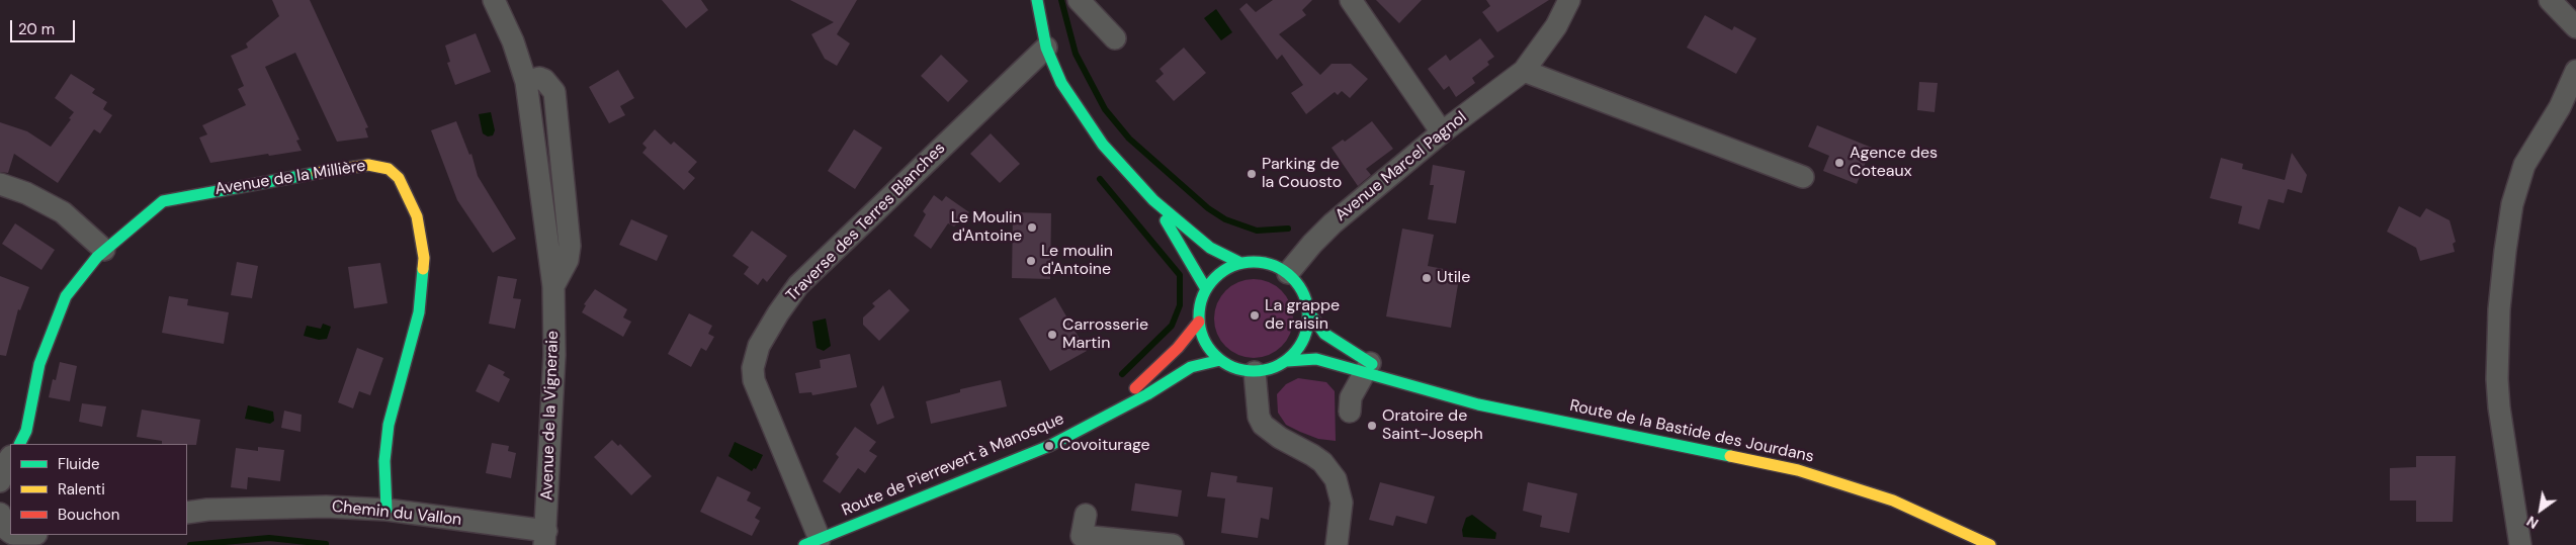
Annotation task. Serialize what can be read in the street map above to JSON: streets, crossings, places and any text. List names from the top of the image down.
{
  "streets": {
    "main road": ["Avenue de la Millière", "Route de la Bastide des Jourdans", "Route de Pierrevert à Manosque"],
    "street": [
      "Avenue Marcel Pagnol",
      "Traverse des Terres Blanches",
      "Avenue de la Vigneraie",
      "Chemin du Vallon"
    ]
  },
  "crossings": [
    ["Avenue Marcel Pagnol", "Route de la Bastide des Jourdans"],
    ["Avenue Marcel Pagnol", "Route de Pierrevert à Manosque"],
    ["Avenue de la Millière", "Chemin du Vallon"],
    ["Traverse des Terres Blanches", "Route de Pierrevert à Manosque"],
    ["Avenue de la Vigneraie", "Chemin du Vallon"],
    ["Route de la Bastide des Jourdans", "Route de Pierrevert à Manosque"]
  ],
  "places": [
    "Agence des Coteaux",
    "Parking de la Couosto",
    "Le Moulin d'Antoine",
    "Le moulin d'Antoine",
    "Utile",
    "La grappe de raisin",
    "Carrosserie Martin",
    "Oratoire de Saint-Joseph",
    "Covoiturage"
  ],
  "legend": ["Fluide", "Ralenti", "Bouchon"],
  "scale_bar": "20 m",
  "north": "bottom left"
}
